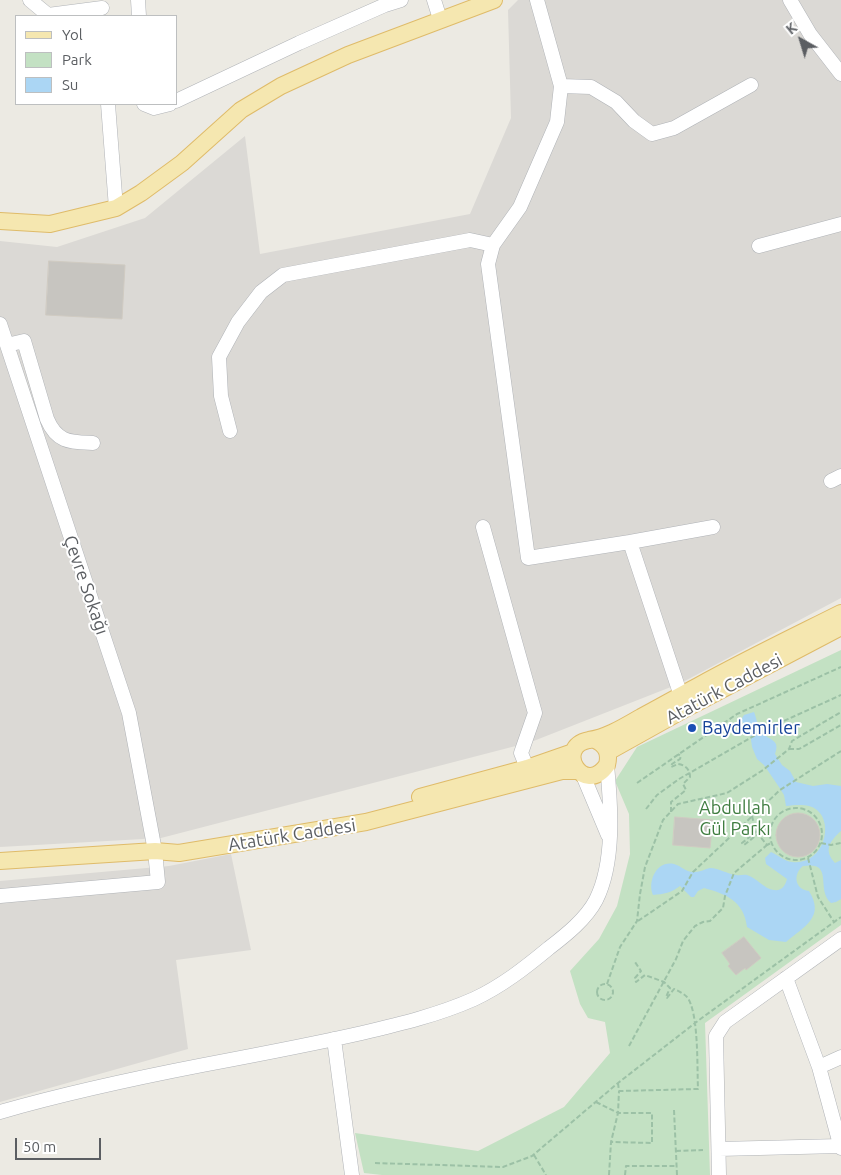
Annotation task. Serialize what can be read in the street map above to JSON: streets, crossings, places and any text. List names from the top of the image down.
{
  "streets": {
    "main road": ["Atatürk Caddesi"],
    "street": ["Çevre Sokağı"]
  },
  "crossings": [
    ["Çevre Sokağı", "Atatürk Caddesi"]
  ],
  "parks": ["Abdullah Gül Parkı"],
  "places": ["Baydemirler"],
  "legend": ["Yol", "Park", "Su"],
  "scale_bar": "50 m",
  "north": "top left"
}
